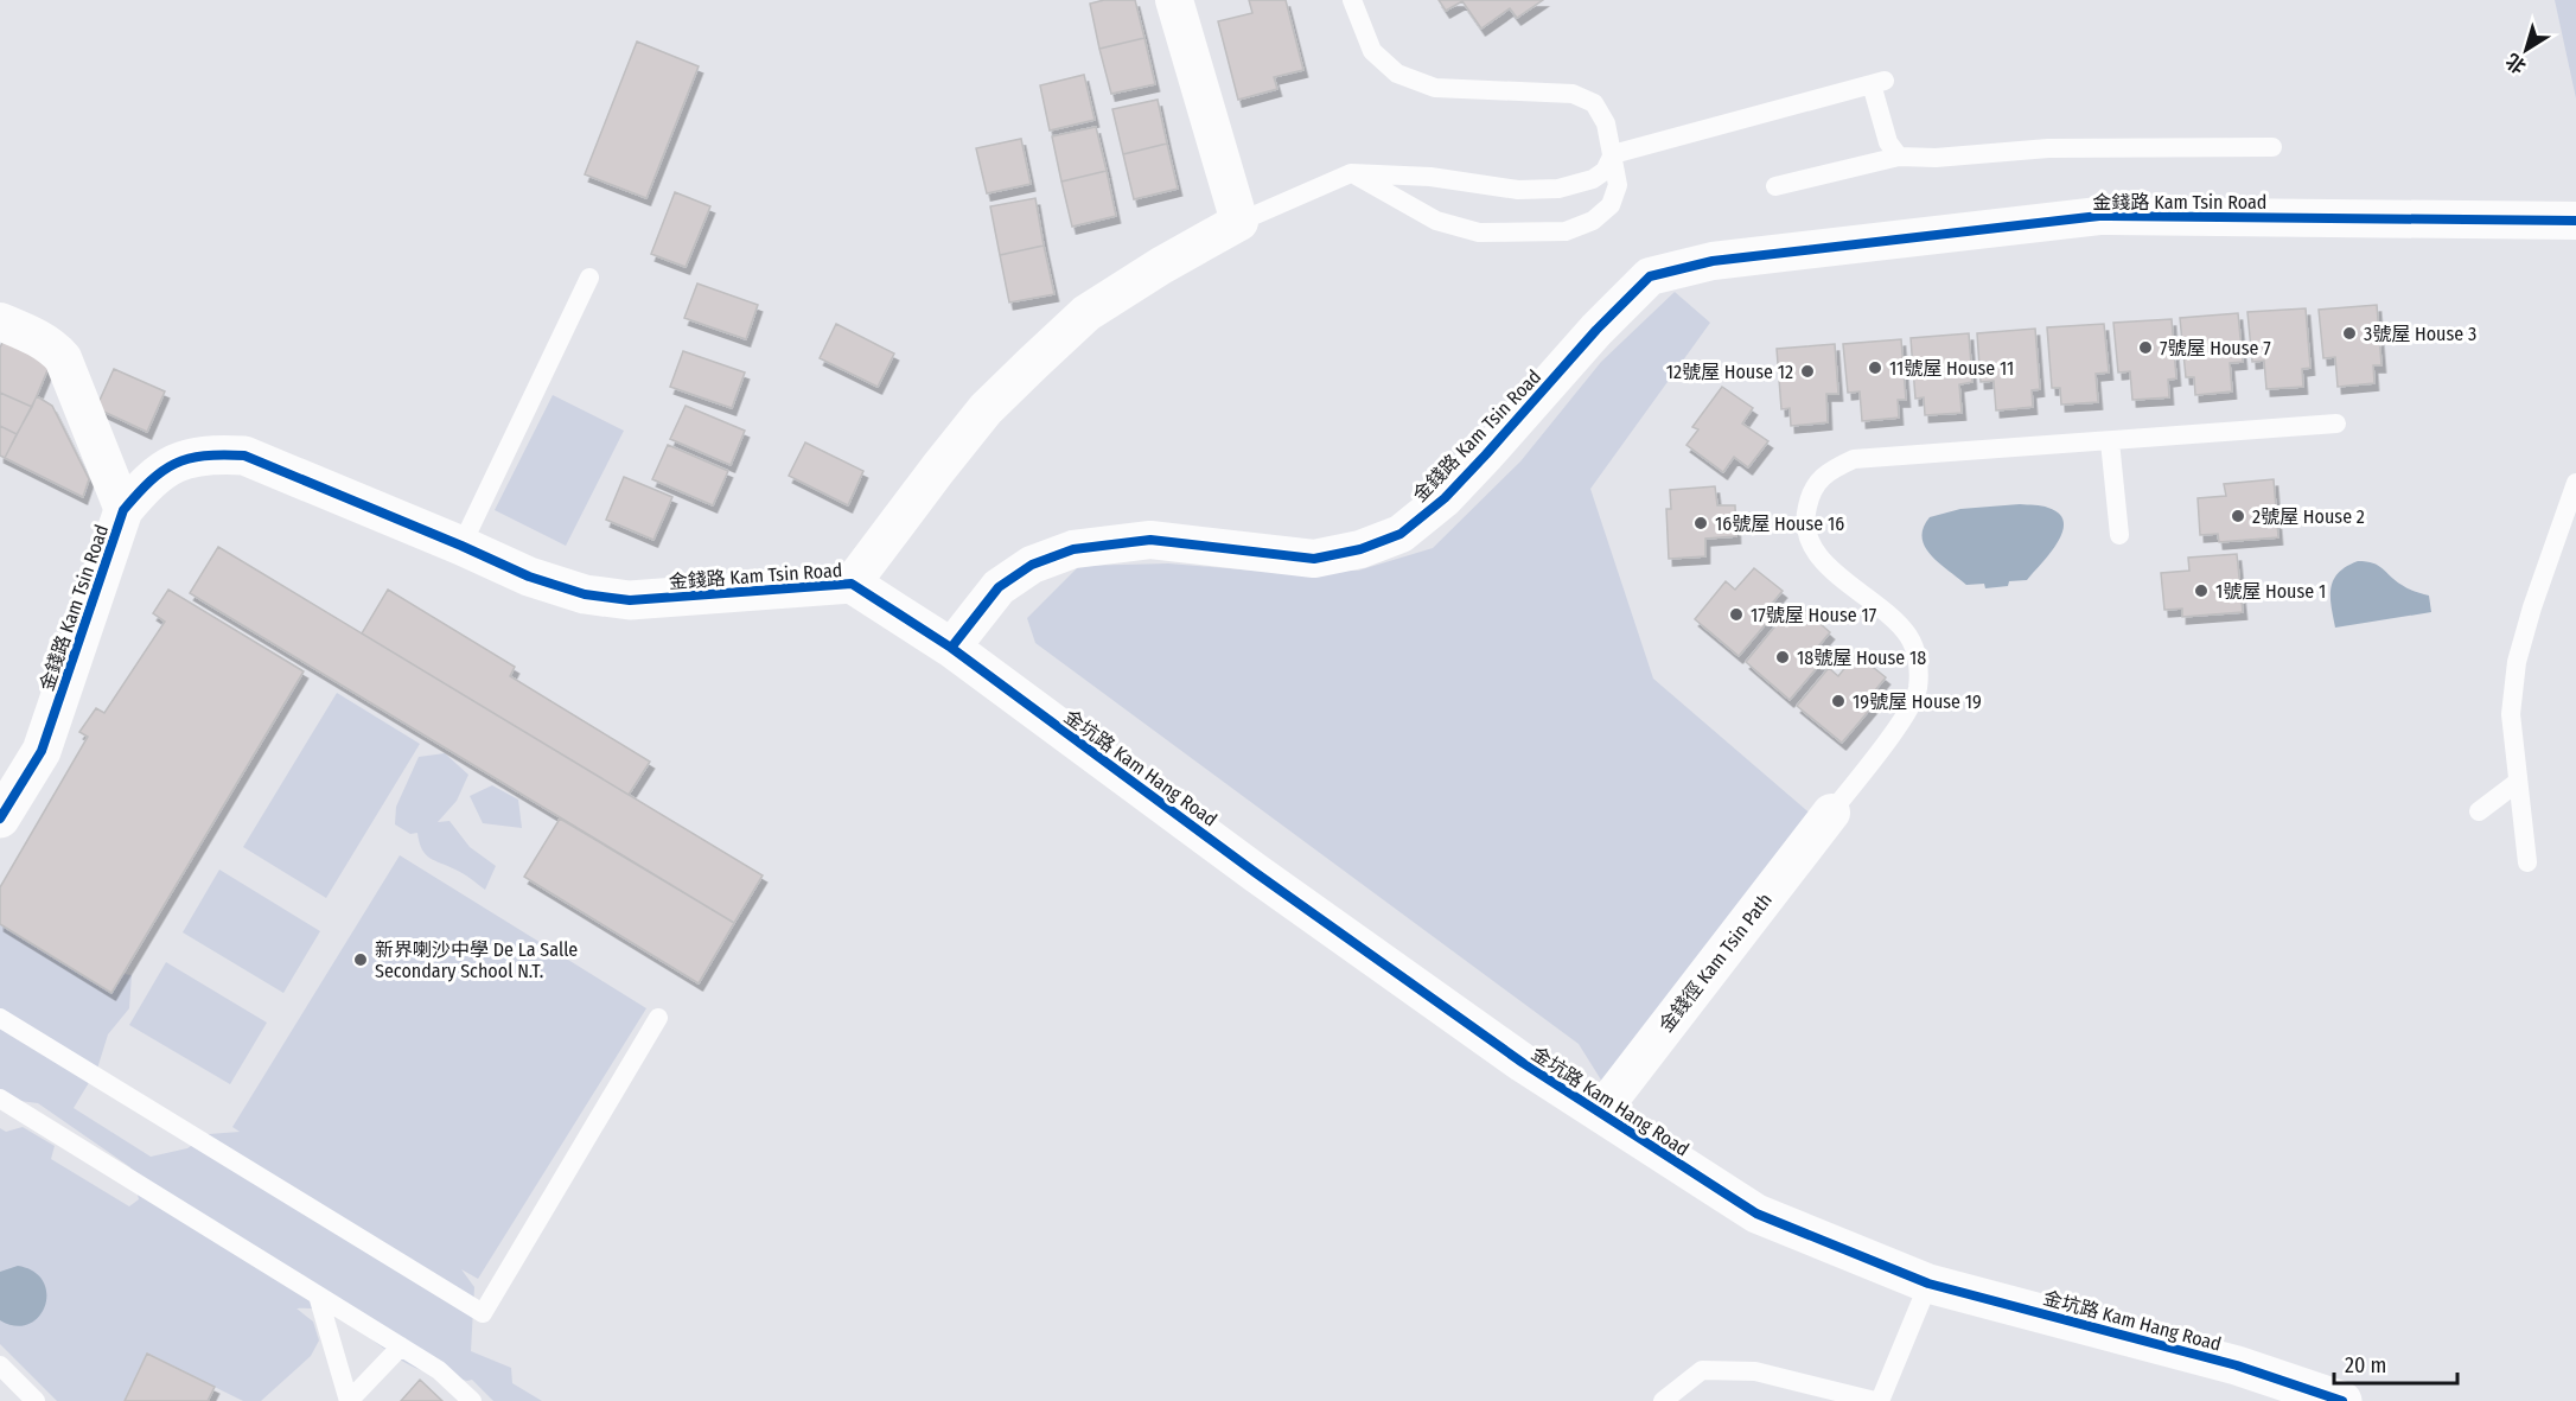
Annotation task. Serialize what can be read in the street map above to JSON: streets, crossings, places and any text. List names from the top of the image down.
{
  "streets": {
    "street": ["金錢路 Kam Tsin Road", "金坑路 Kam Hang Road", "金錢徑 Kam Tsin Path"]
  },
  "crossings": [
    ["金錢路 Kam Tsin Road", "金坑路 Kam Hang Road"],
    ["金坑路 Kam Hang Road", "金錢徑 Kam Tsin Path"]
  ],
  "places": [
    "3號屋 House 3",
    "7號屋 House 7",
    "11號屋 House 11",
    "12號屋 House 12",
    "2號屋 House 2",
    "16號屋 House 16",
    "1號屋 House 1",
    "17號屋 House 17",
    "18號屋 House 18",
    "19號屋 House 19",
    "新界喇沙中學 De La Salle Secondary School N.T."
  ],
  "scale_bar": "20 m",
  "north": "bottom left"
}
